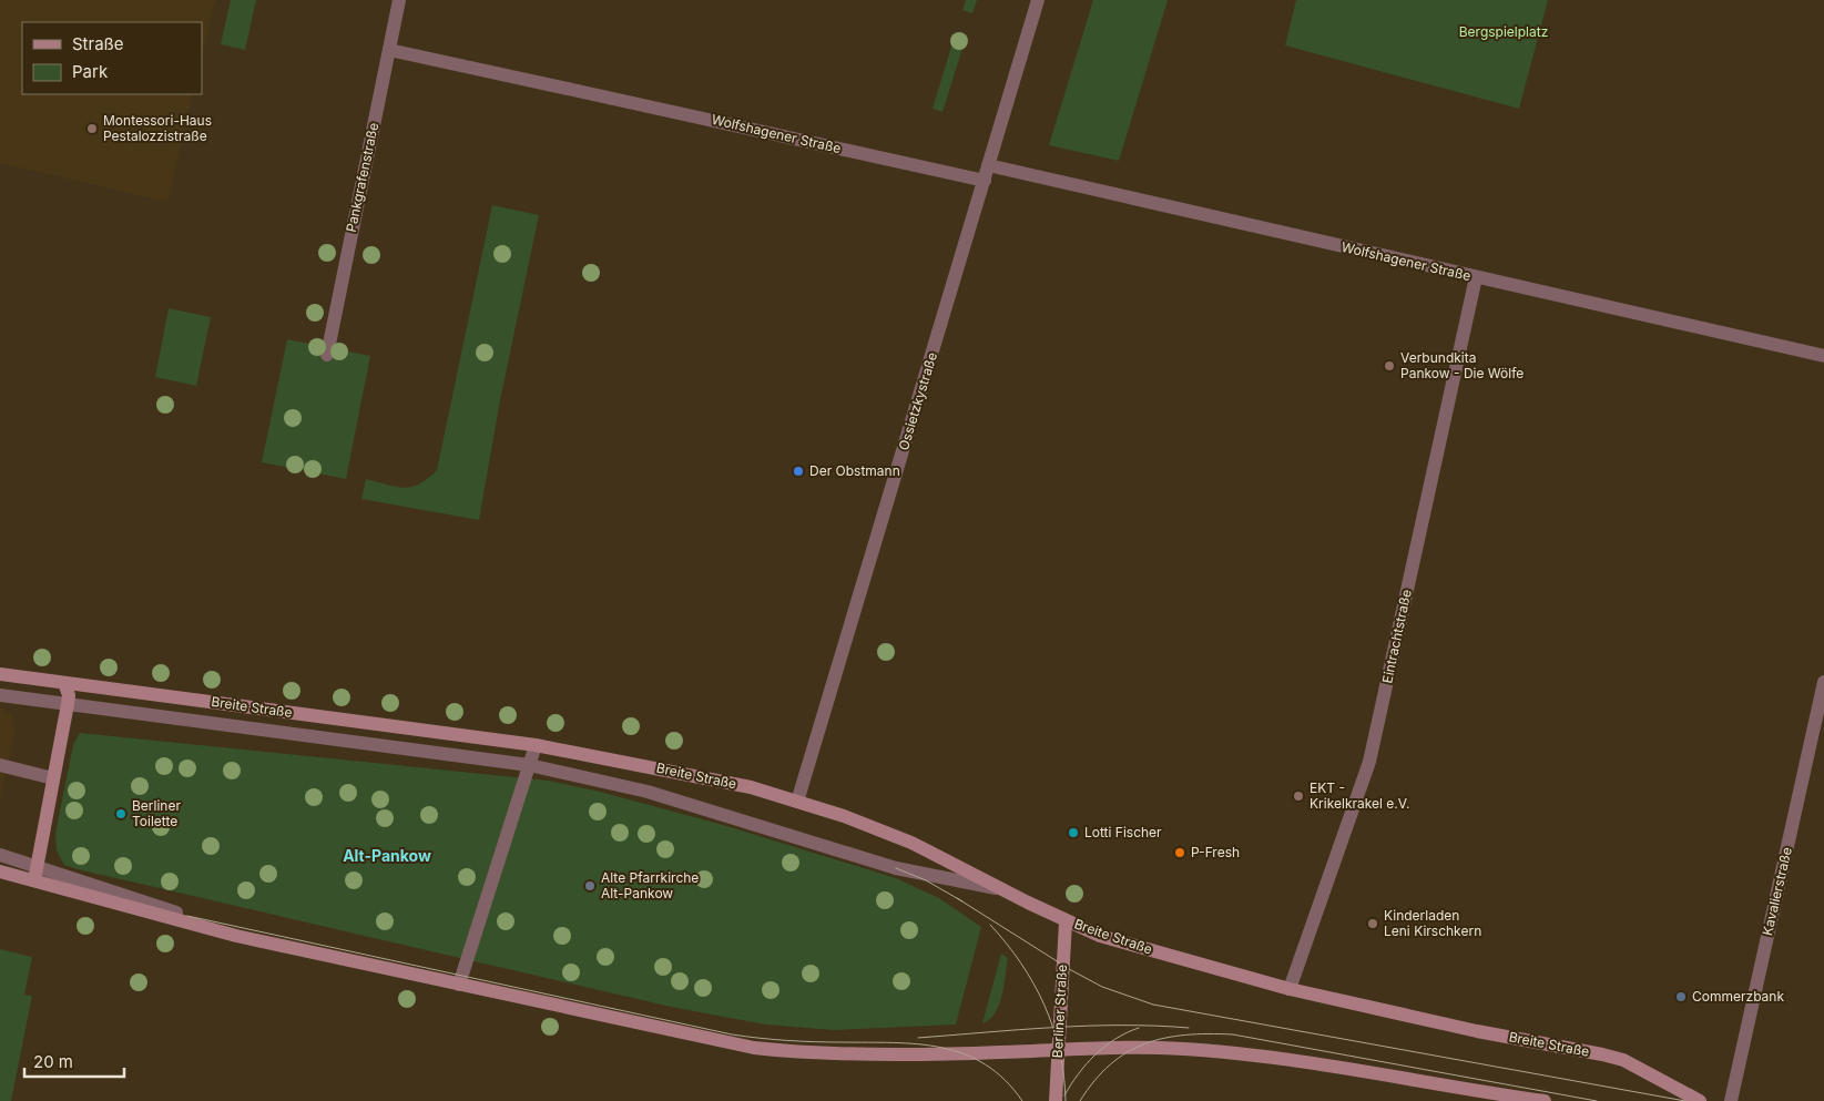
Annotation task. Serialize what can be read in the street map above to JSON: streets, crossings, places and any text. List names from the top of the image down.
{
  "streets": {
    "main road": ["Breite Straße", "Berliner Straße"],
    "street": [
      "Wolfshagener Straße",
      "Pankgrafenstraße",
      "Ossietzkystraße",
      "Eintrachtstraße",
      "Kavalierstraße"
    ]
  },
  "crossings": [
    ["Wolfshagener Straße", "Pankgrafenstraße"],
    ["Wolfshagener Straße", "Ossietzkystraße"],
    ["Wolfshagener Straße", "Eintrachtstraße"],
    ["Ossietzkystraße", "Breite Straße"],
    ["Eintrachtstraße", "Breite Straße"],
    ["Breite Straße", "Berliner Straße"]
  ],
  "districts": ["Alt-Pankow"],
  "parks": ["Bergspielplatz"],
  "places": [
    "Montessori-Haus Pestalozzistraße",
    "Verbundkita Pankow - Die Wölfe",
    "Der Obstmann",
    "EKT - Krikelkrakel e.V.",
    "Berliner Toilette",
    "Lotti Fischer",
    "P-Fresh",
    "Alte Pfarrkirche Alt-Pankow",
    "Kinderladen Leni Kirschkern",
    "Commerzbank"
  ],
  "legend": ["Straße", "Park"],
  "scale_bar": "20 m"
}
